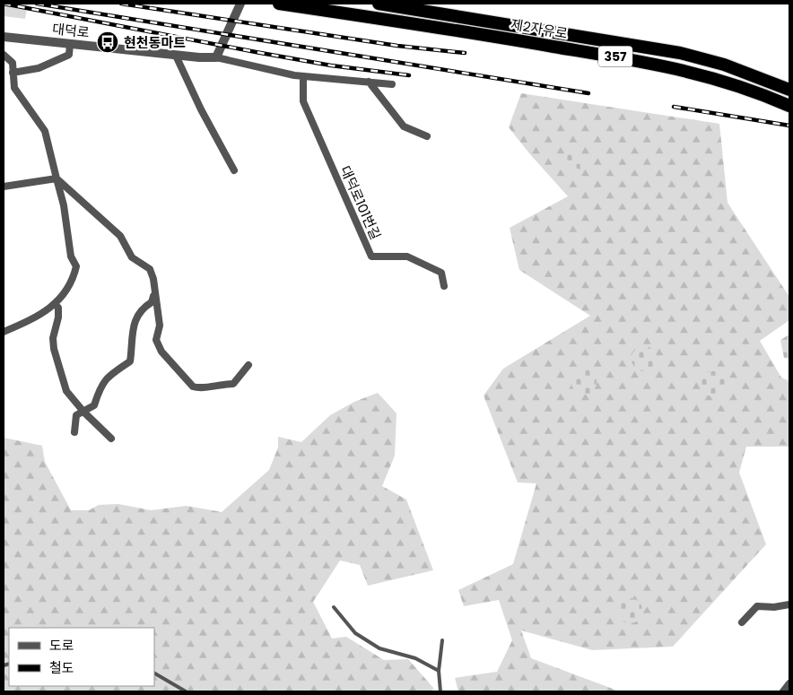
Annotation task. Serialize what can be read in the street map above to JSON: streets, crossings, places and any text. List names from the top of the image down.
{
  "streets": {
    "highway": ["제2자유로", "357"],
    "street": ["대덕로", "대덕로101번길"]
  },
  "crossings": [
    ["대덕로", "대덕로101번길"]
  ],
  "places": {
    "bus stop": ["현천동마트"]
  },
  "legend": ["도로", "철도"]
}
